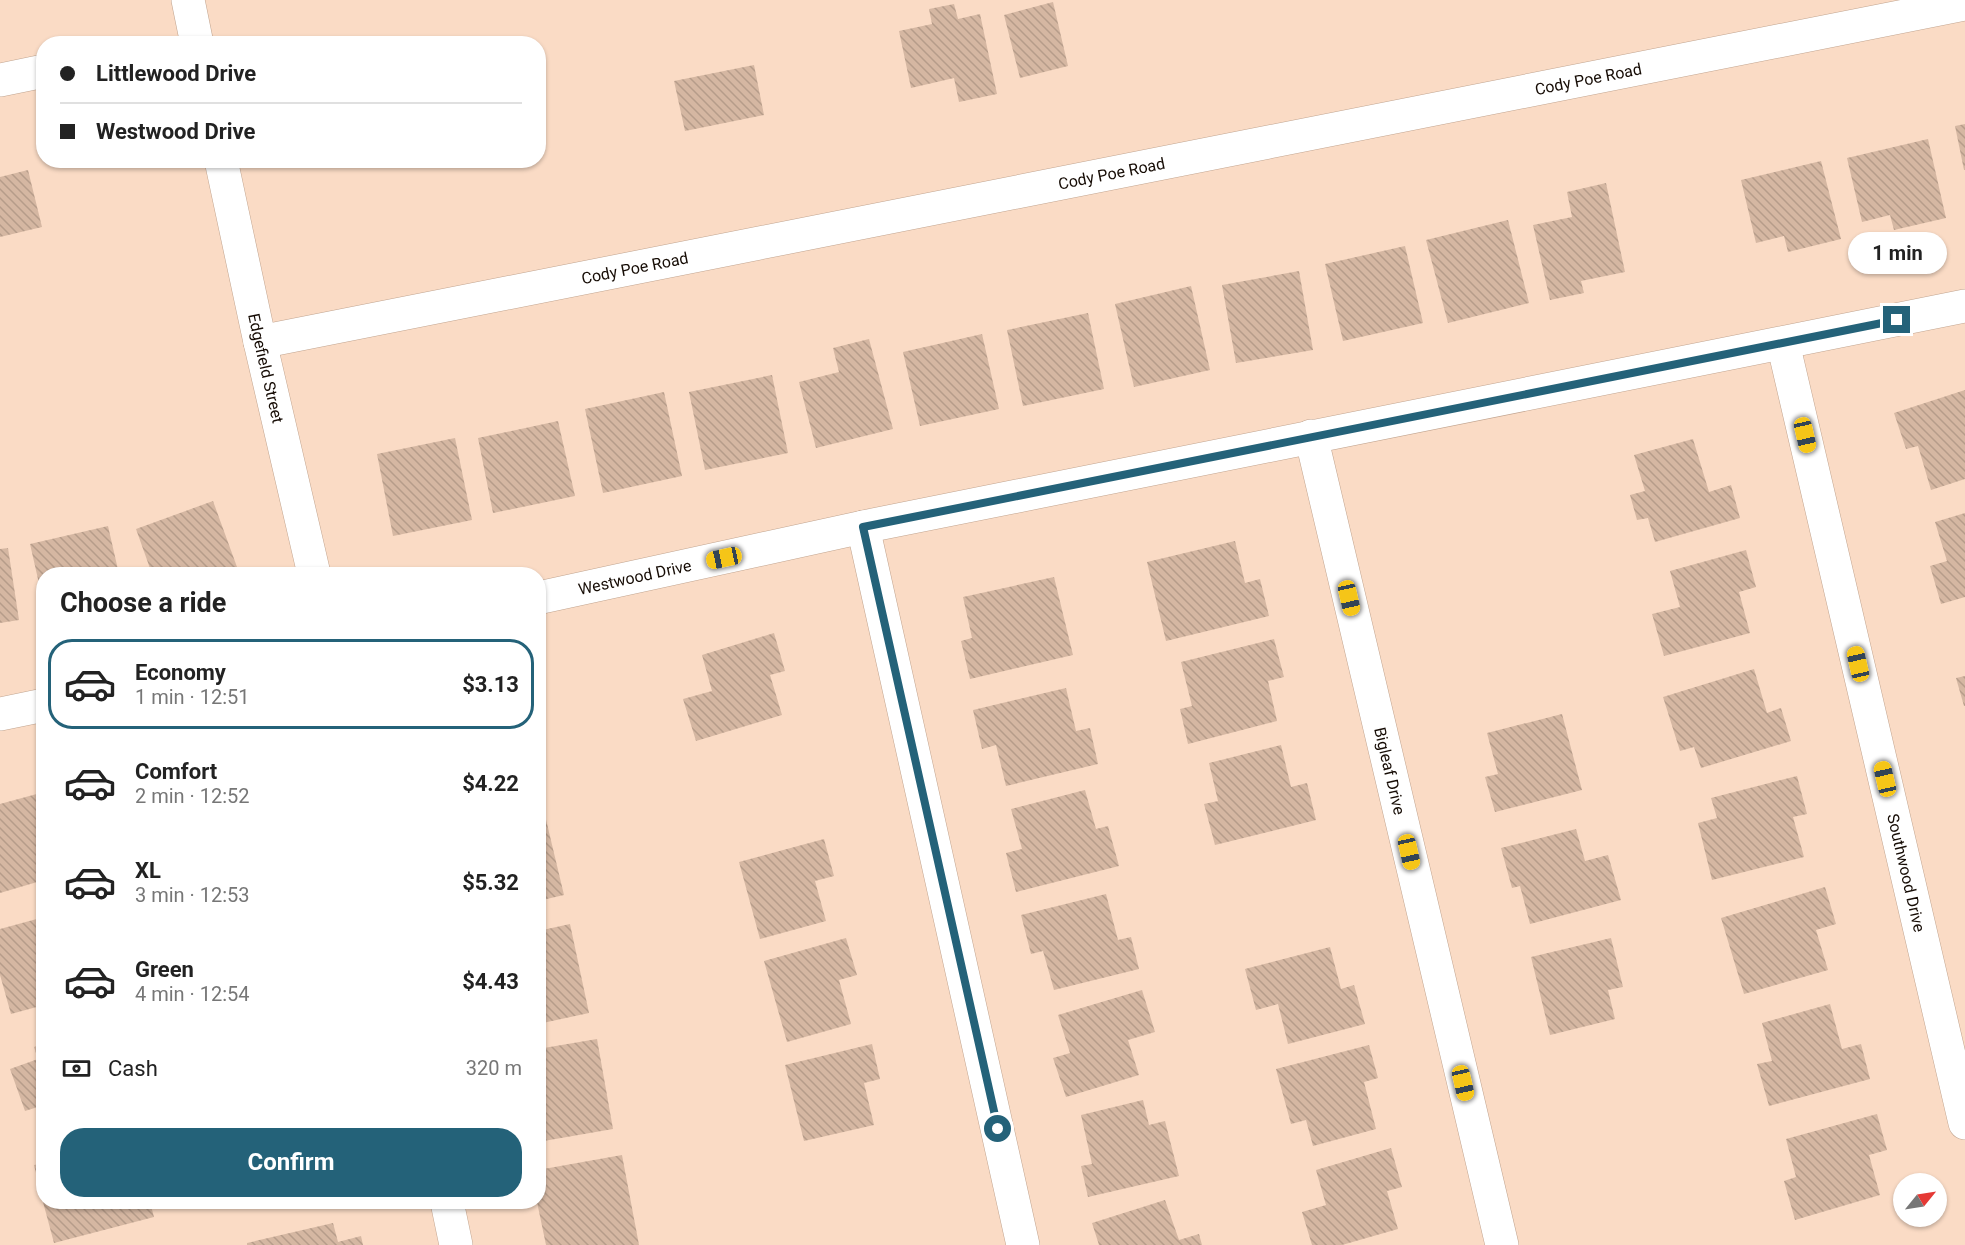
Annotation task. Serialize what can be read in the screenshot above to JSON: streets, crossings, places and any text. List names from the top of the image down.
{
  "streets": {
    "street": [
      "Cody Poe Road",
      "Edgefield Street",
      "Westwood Drive",
      "Bigleaf Drive",
      "Southwood Drive"
    ]
  },
  "crossings": [
    ["Cody Poe Road", "Edgefield Street"],
    ["Westwood Drive", "Bigleaf Drive"],
    ["Westwood Drive", "Southwood Drive"]
  ],
  "north": "top right",
  "page": {
    "banner": ["Littlewood Drive", "Westwood Drive"],
    "bubble": "1 min",
    "heading": "Choose a ride",
    "list": [
      {
        "name": "Economy",
        "note": "1 min · 12:51",
        "value": "$3.13"
      },
      {
        "name": "Comfort",
        "note": "2 min · 12:52",
        "value": "$4.22"
      },
      {
        "name": "XL",
        "note": "3 min · 12:53",
        "value": "$5.32"
      },
      {
        "name": "Green",
        "note": "4 min · 12:54",
        "value": "$4.43"
      }
    ],
    "pay": ["Cash", "320 m"],
    "buttons": "Confirm"
  }
}
